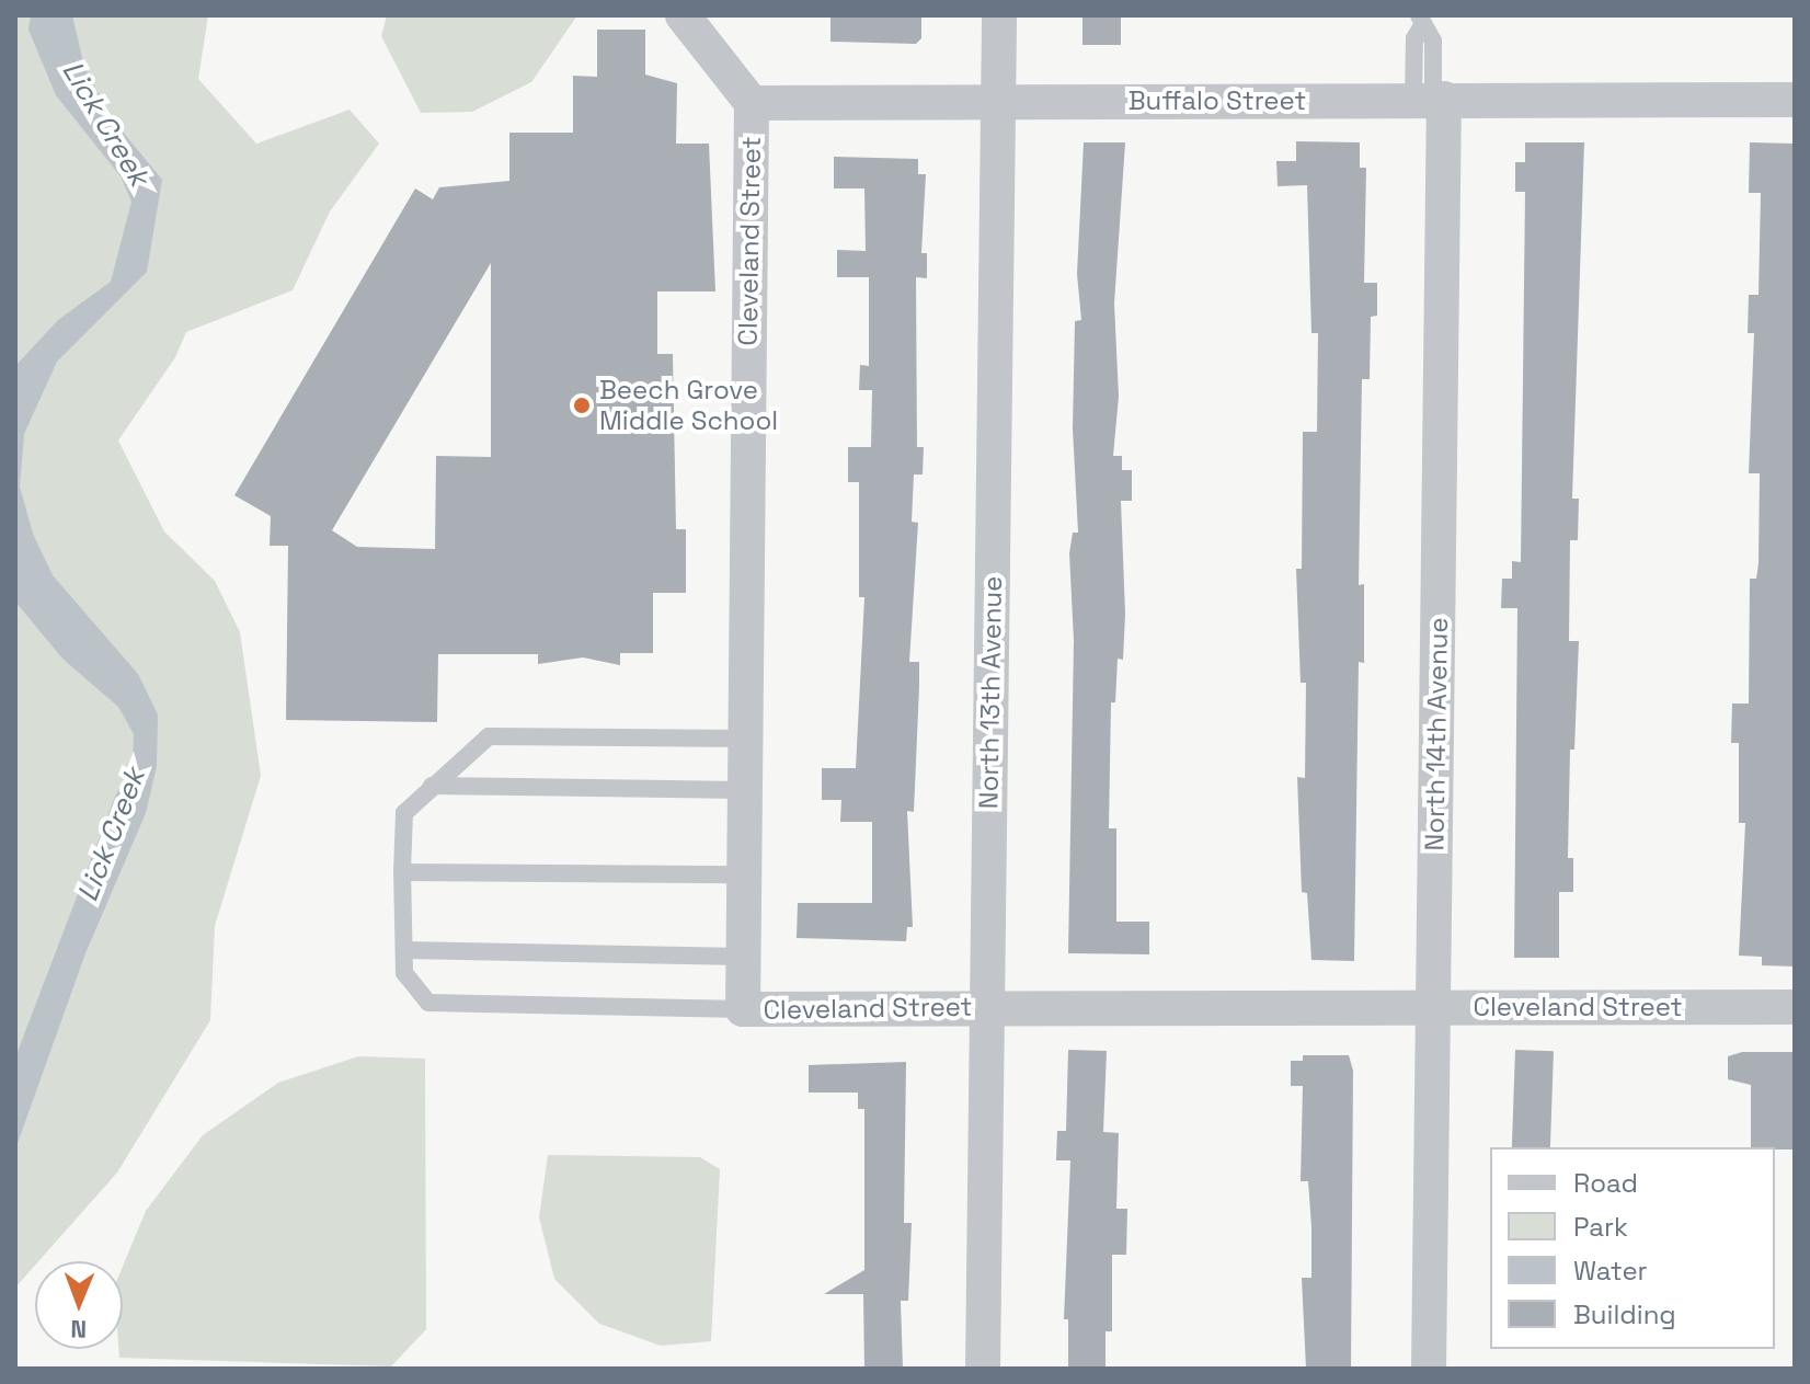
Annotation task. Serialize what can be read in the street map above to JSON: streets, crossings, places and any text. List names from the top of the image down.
{
  "streets": {
    "street": [
      "Buffalo Street",
      "Cleveland Street",
      "North 13th Avenue",
      "North 14th Avenue"
    ]
  },
  "crossings": [
    ["Buffalo Street", "Cleveland Street"],
    ["Buffalo Street", "North 13th Avenue"],
    ["Buffalo Street", "North 14th Avenue"],
    ["Cleveland Street", "North 13th Avenue"],
    ["Cleveland Street", "North 14th Avenue"]
  ],
  "water": ["Lick Creek"],
  "places": ["Beech Grove Middle School"],
  "legend": [
    "Road",
    "Park",
    "Water",
    "Building"
  ],
  "north": "bottom"
}
